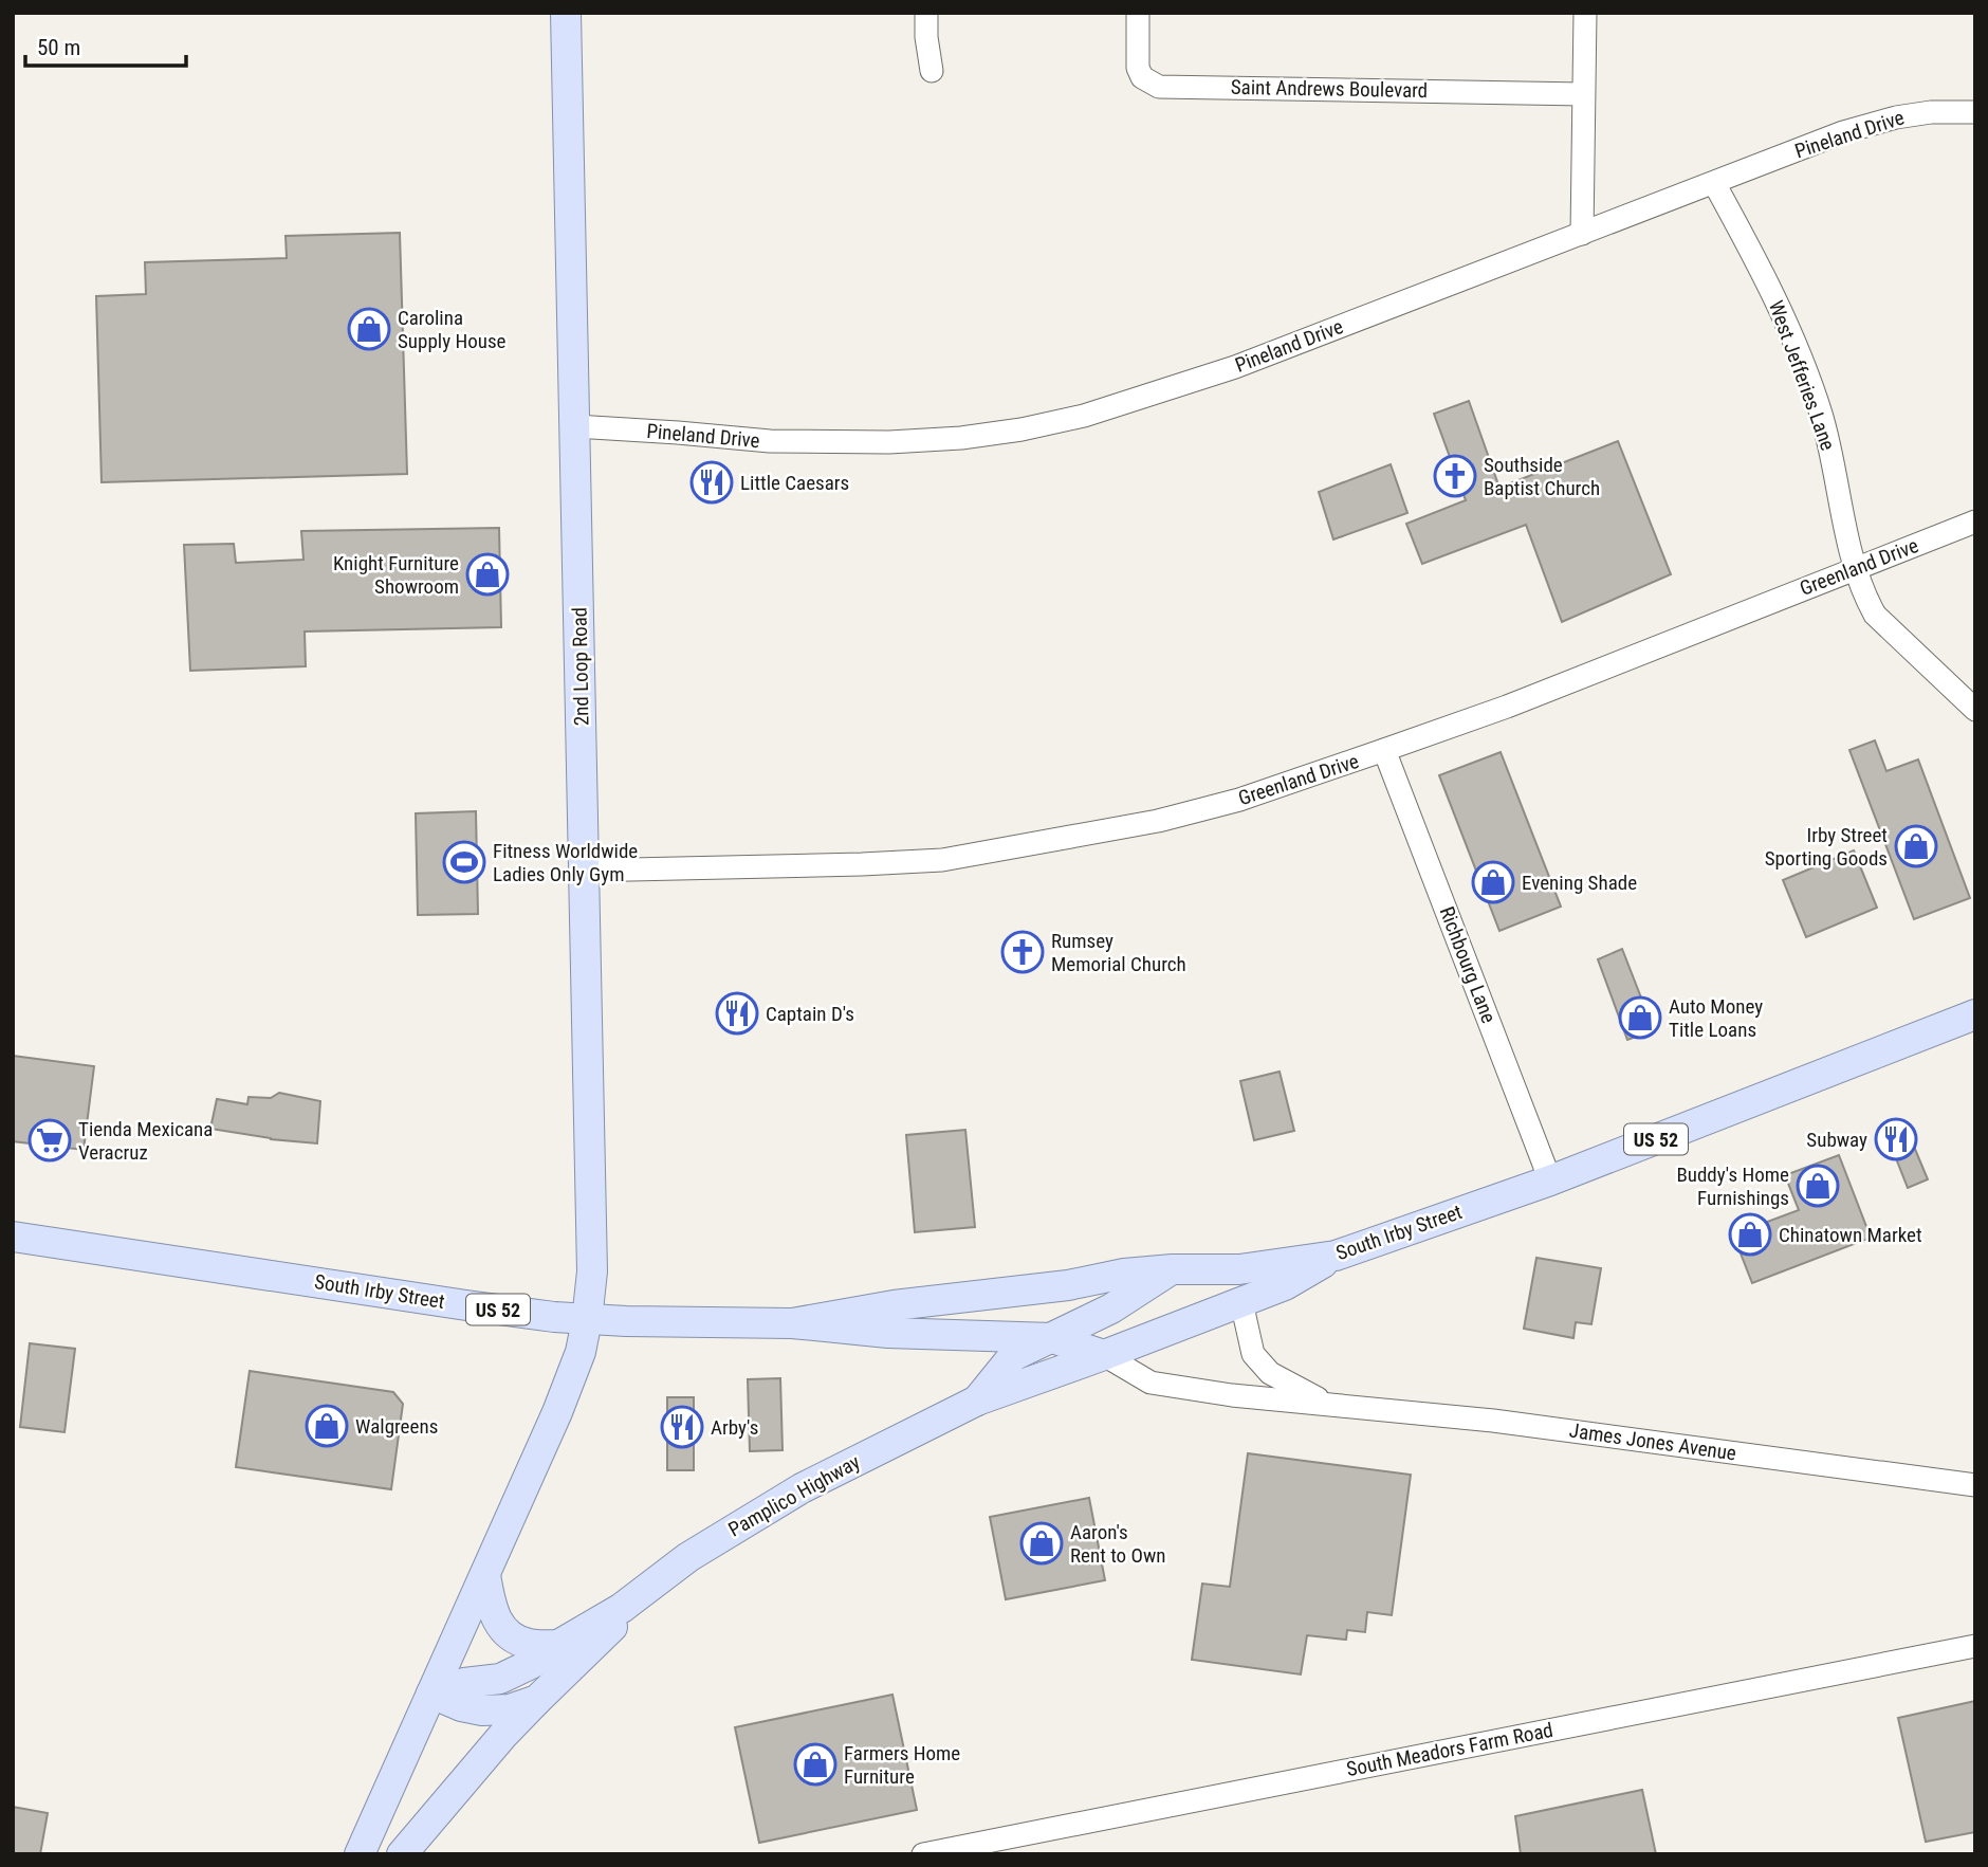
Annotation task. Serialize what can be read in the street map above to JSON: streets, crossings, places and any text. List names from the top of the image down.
{
  "streets": {
    "main road": [
      "2nd Loop Road",
      "US 52",
      "South Irby Street",
      "Pamplico Highway"
    ],
    "street": [
      "Saint Andrews Boulevard",
      "Pineland Drive",
      "West Jefferies Lane",
      "Greenland Drive",
      "Richbourg Lane",
      "James Jones Avenue",
      "South Meadors Farm Road"
    ]
  },
  "crossings": [
    ["Pineland Drive", "West Jefferies Lane"],
    ["Pineland Drive", "2nd Loop Road"],
    ["West Jefferies Lane", "Greenland Drive"],
    ["Greenland Drive", "2nd Loop Road"],
    ["Greenland Drive", "Richbourg Lane"],
    ["2nd Loop Road", "South Irby Street"],
    ["Richbourg Lane", "South Irby Street"],
    ["South Irby Street", "James Jones Avenue"],
    ["South Irby Street", "Pamplico Highway"],
    ["James Jones Avenue", "Pamplico Highway"]
  ],
  "places": {
    "shop": [
      "Carolina Supply House",
      "Knight Furniture Showroom",
      "Irby Street Sporting Goods",
      "Evening Shade",
      "Auto Money Title Loans",
      "Buddy's Home Furnishings",
      "Chinatown Market",
      "Walgreens",
      "Aaron's Rent to Own",
      "Farmers Home Furniture"
    ],
    "church": ["Southside Baptist Church", "Rumsey Memorial Church"],
    "restaurant": [
      "Little Caesars",
      "Captain D's",
      "Subway",
      "Arby's"
    ],
    "sports": ["Fitness Worldwide Ladies Only Gym"],
    "supermarket": ["Tienda Mexicana Veracruz"]
  },
  "scale_bar": "50 m"
}
